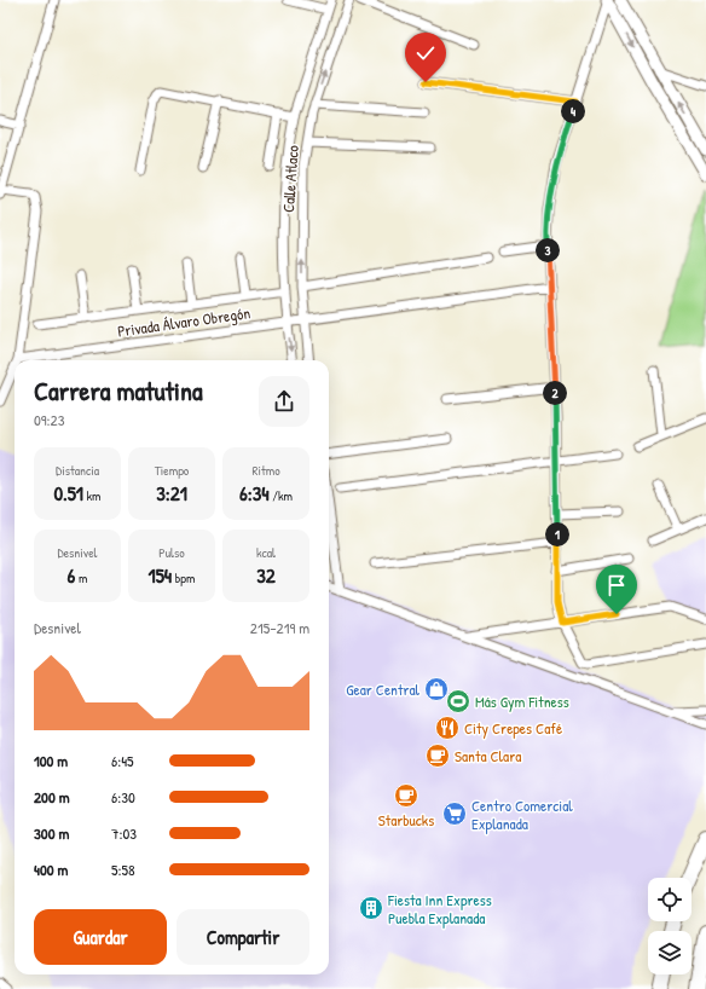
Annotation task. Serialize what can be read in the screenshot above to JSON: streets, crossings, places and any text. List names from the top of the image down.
{
  "streets": {
    "street": ["Calle Atlaco", "Privada Álvaro Obregón"]
  },
  "crossings": [
    ["Calle Atlaco", "Privada Álvaro Obregón"]
  ],
  "places": {
    "shop": ["Gear Central"],
    "sports": ["Más Gym Fitness"],
    "restaurant": ["City Crepes Café"],
    "cafe": ["Santa Clara", "Starbucks"],
    "supermarket": ["Centro Comercial Explanada"],
    "building": ["Fiesta Inn Express Puebla Explanada"]
  },
  "page": {
    "pins": [
      "4",
      "3",
      "2",
      "1"
    ],
    "heading": ["Carrera matutina", "09:23"],
    "stats": [
      ["Distancia", "0.51 km"],
      ["Tiempo", "3:21"],
      ["Ritmo", "6:34 /km"],
      ["Desnivel", "6 m"],
      ["Pulso", "154 bpm"],
      ["kcal", "32"]
    ],
    "chart": ["Desnivel", "215–219 m"],
    "list": [
      {
        "name": "100 m",
        "note": "6:45"
      },
      {
        "name": "200 m",
        "note": "6:30"
      },
      {
        "name": "300 m",
        "note": "7:03"
      },
      {
        "name": "400 m",
        "note": "5:58"
      }
    ],
    "buttons": ["Guardar", "Compartir"]
  }
}
